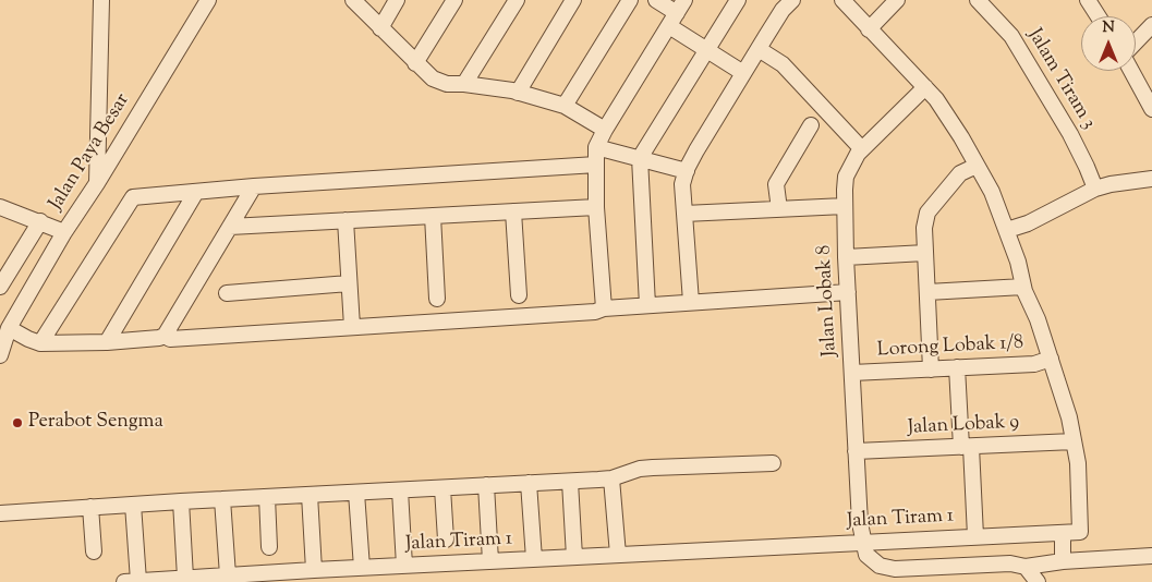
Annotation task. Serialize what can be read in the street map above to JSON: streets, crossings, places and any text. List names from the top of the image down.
{
  "streets": {
    "street": [
      "Jalam Tiram 3",
      "Jalan Paya Besar",
      "Jalan Lobak 8",
      "Lorong Lobak 1/8",
      "Jalan Lobak 9",
      "Jalan Tiram 1"
    ]
  },
  "crossings": [
    ["Jalan Lobak 8", "Lorong Lobak 1/8"],
    ["Jalan Lobak 8", "Jalan Lobak 9"],
    ["Jalan Lobak 8", "Jalan Tiram 1"]
  ],
  "places": ["Perabot Sengma"],
  "north": "top"
}
